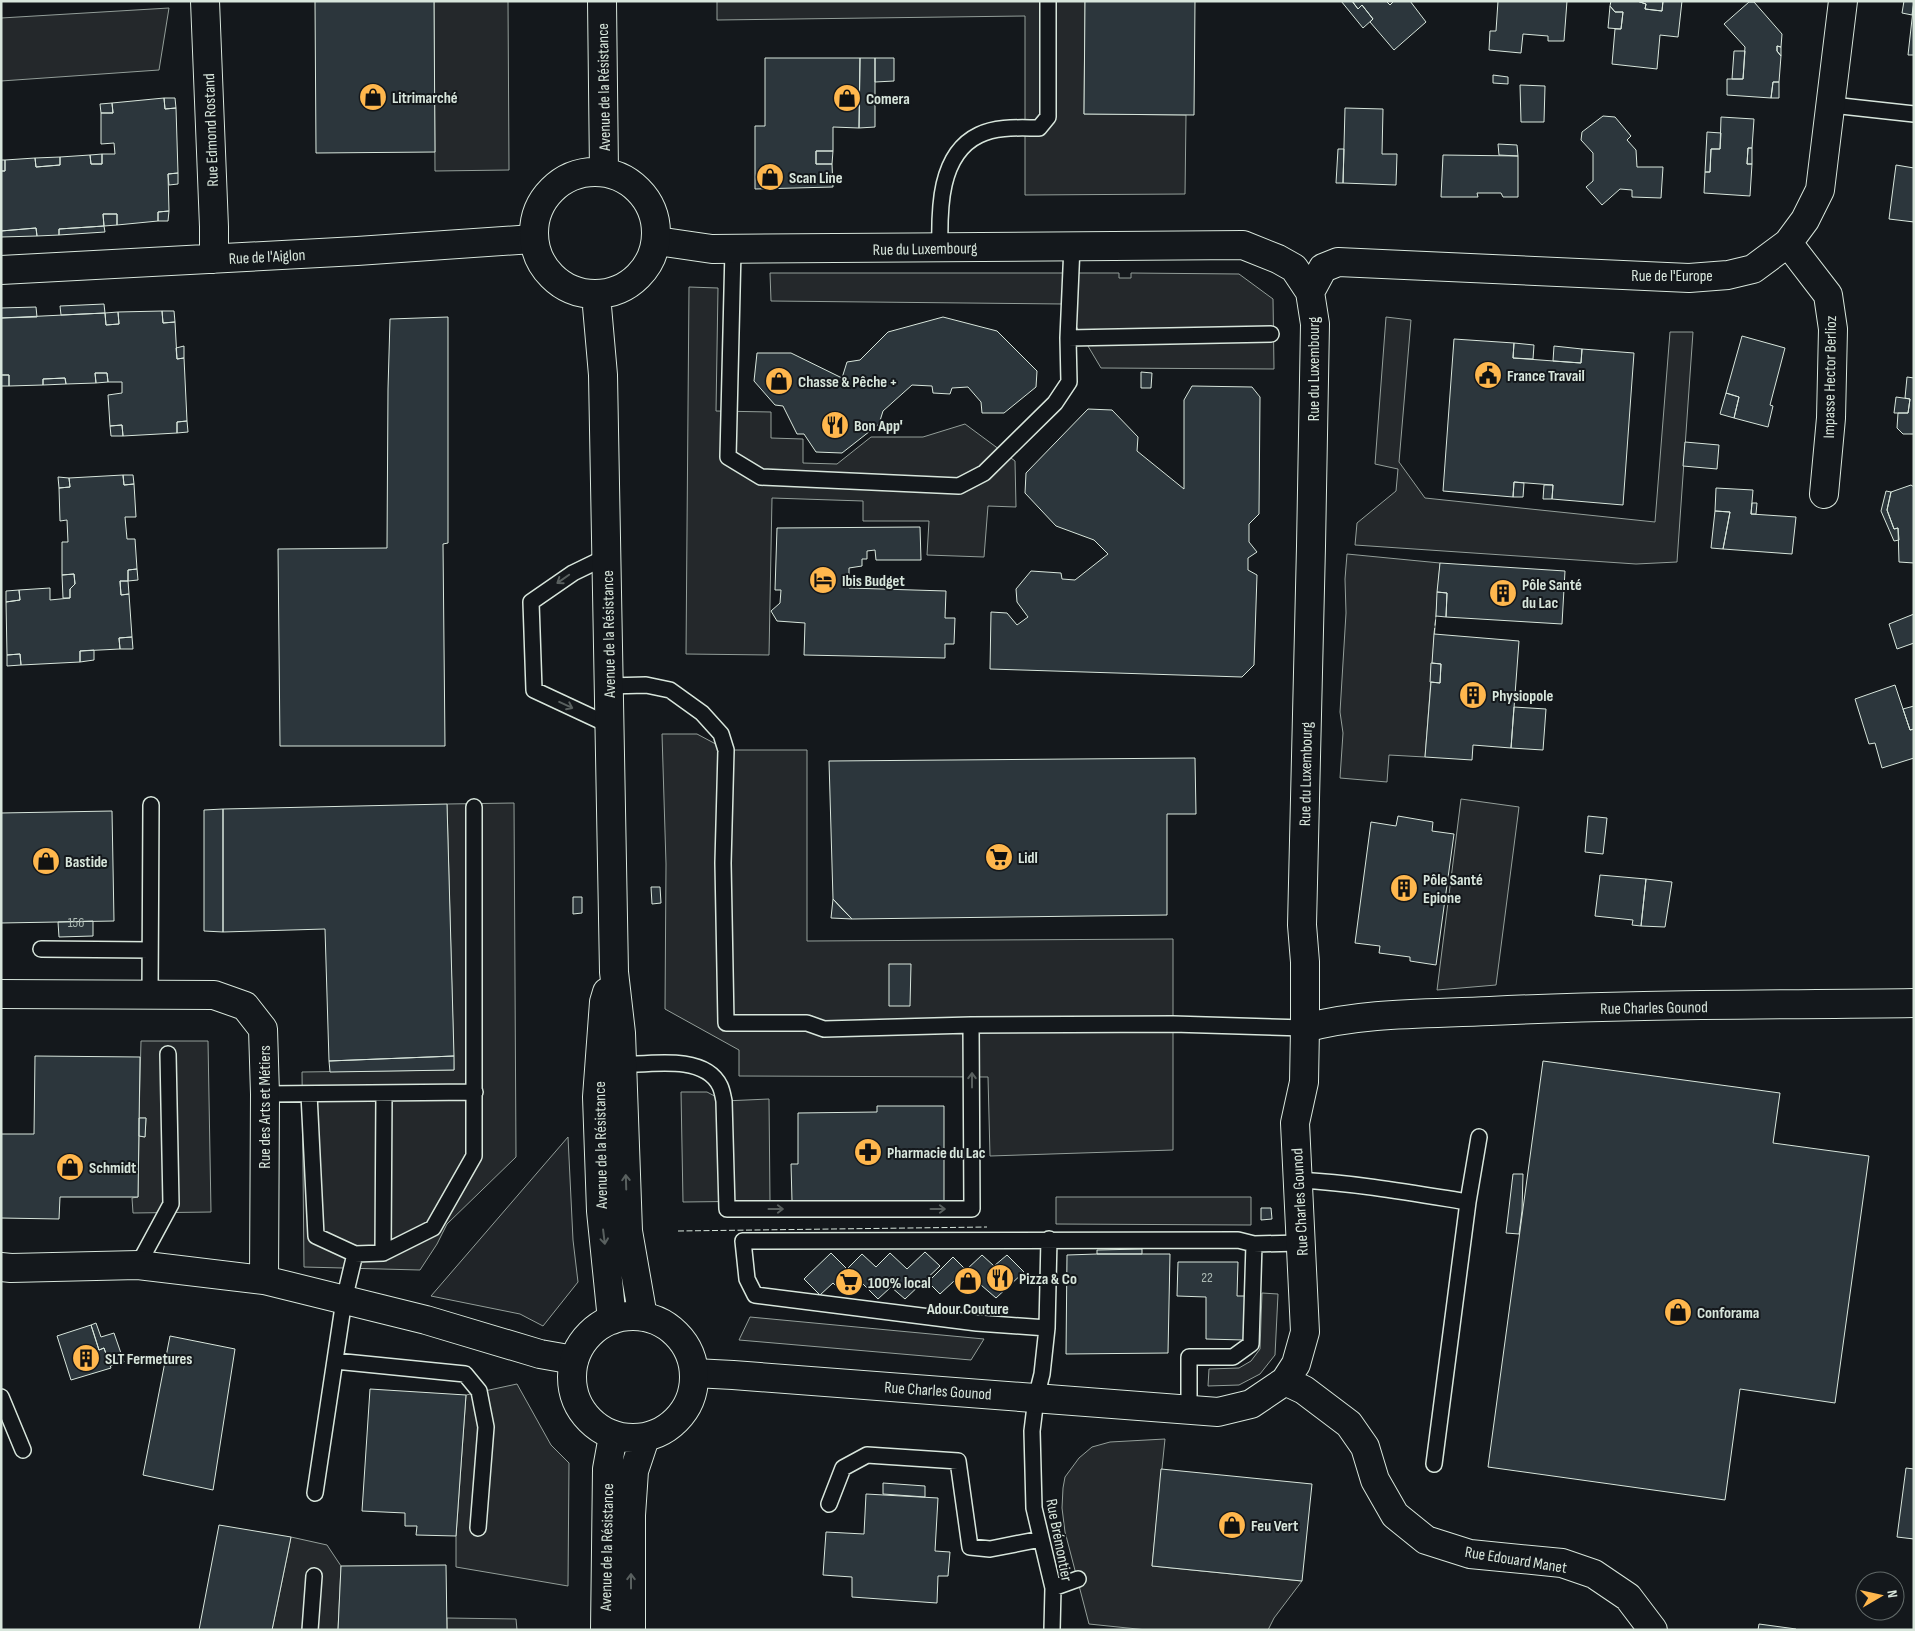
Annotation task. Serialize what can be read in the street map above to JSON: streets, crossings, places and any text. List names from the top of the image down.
{
  "streets": {
    "street": [
      "Avenue de la Résistance",
      "Rue Edmond Rostand",
      "Rue du Luxembourg",
      "Rue de l'Aiglon",
      "Rue de l'Europe",
      "Impasse Hector Berlioz",
      "Rue Charles Gounod",
      "Rue des Arts et Métiers",
      "Rue Edouard Manet"
    ],
    "lane": ["Rue Brémontier"]
  },
  "crossings": [
    ["Avenue de la Résistance", "Rue du Luxembourg"],
    ["Avenue de la Résistance", "Rue de l'Aiglon"],
    ["Avenue de la Résistance", "Rue Charles Gounod"],
    ["Rue Edmond Rostand", "Rue de l'Aiglon"],
    ["Rue du Luxembourg", "Rue de l'Aiglon"],
    ["Rue du Luxembourg", "Rue de l'Europe"],
    ["Rue du Luxembourg", "Rue Charles Gounod"],
    ["Rue de l'Europe", "Impasse Hector Berlioz"],
    ["Rue Charles Gounod", "Rue Brémontier"],
    ["Rue Charles Gounod", "Rue Edouard Manet"]
  ],
  "places": {
    "shop": [
      "Litrimarché",
      "Comera",
      "Scan Line",
      "Chasse & Pêche +",
      "Bastide",
      "Schmidt",
      "Adour Couture",
      "Conforama",
      "Feu Vert"
    ],
    "public building": ["France Travail"],
    "restaurant": ["Bon App'", "Pizza & Co"],
    "hotel": ["Ibis Budget"],
    "building": [
      "Pôle Santé du Lac",
      "Physiopole",
      "Pôle Santé Epione",
      "SLT Fermetures"
    ],
    "supermarket": ["Lidl", "100% local"],
    "pharmacy": ["Pharmacie du Lac"]
  },
  "house_numbers": ["156", "22"],
  "north": "right"
}
